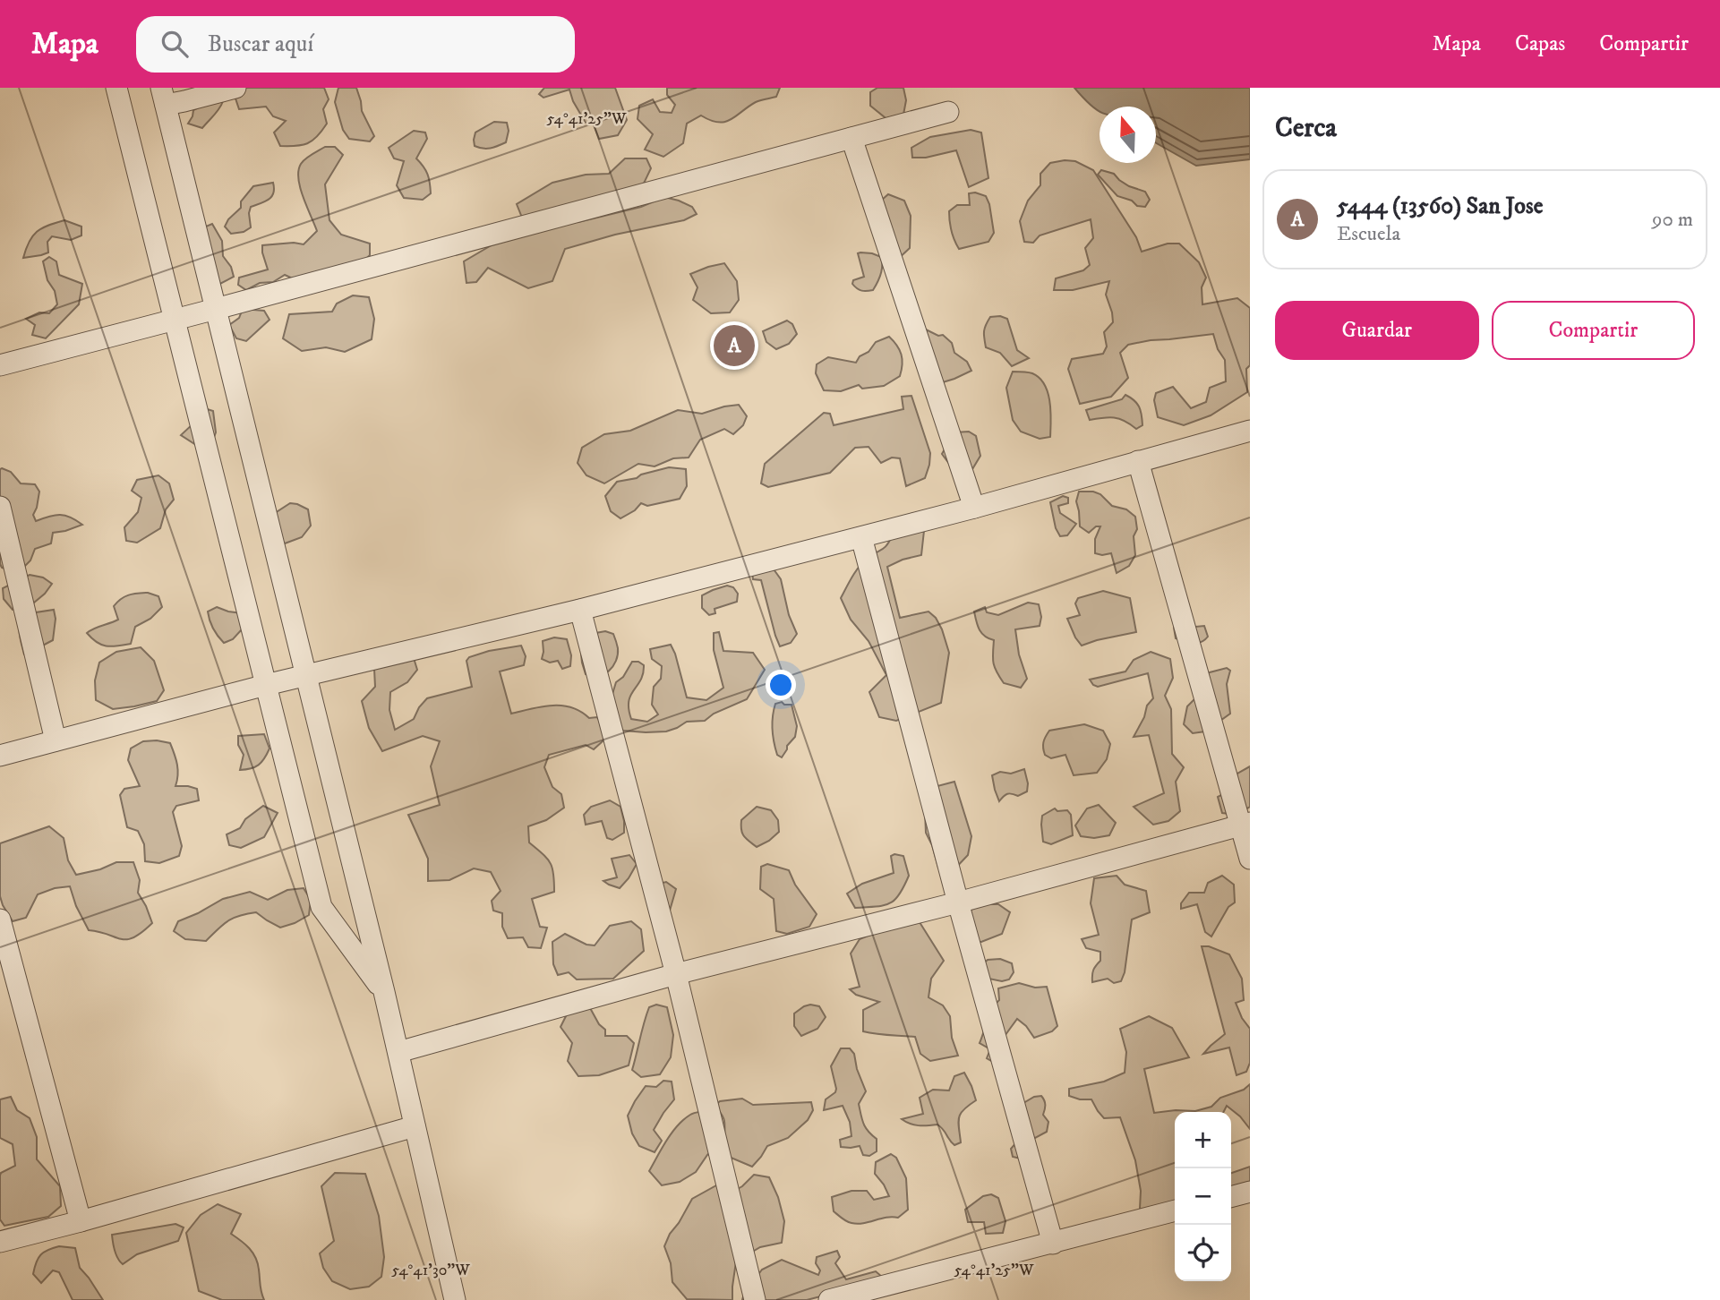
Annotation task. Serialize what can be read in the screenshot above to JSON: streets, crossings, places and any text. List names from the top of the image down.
{
  "north": "top",
  "page": {
    "header": "Mapa",
    "search": "Buscar aquí",
    "nav": ["Mapa", "Capas", "Compartir"],
    "heading": "Cerca",
    "list": [
      {
        "mark": "A",
        "name": "5444 (13560) San Jose",
        "note": "Escuela",
        "value": "90 m"
      }
    ],
    "buttons": ["Guardar", "Compartir"],
    "pins": "A",
    "map_buttons": ["+", "−"]
  },
  "coordinates": ["54°41'25\"W", "54°41'30\"W"]
}
